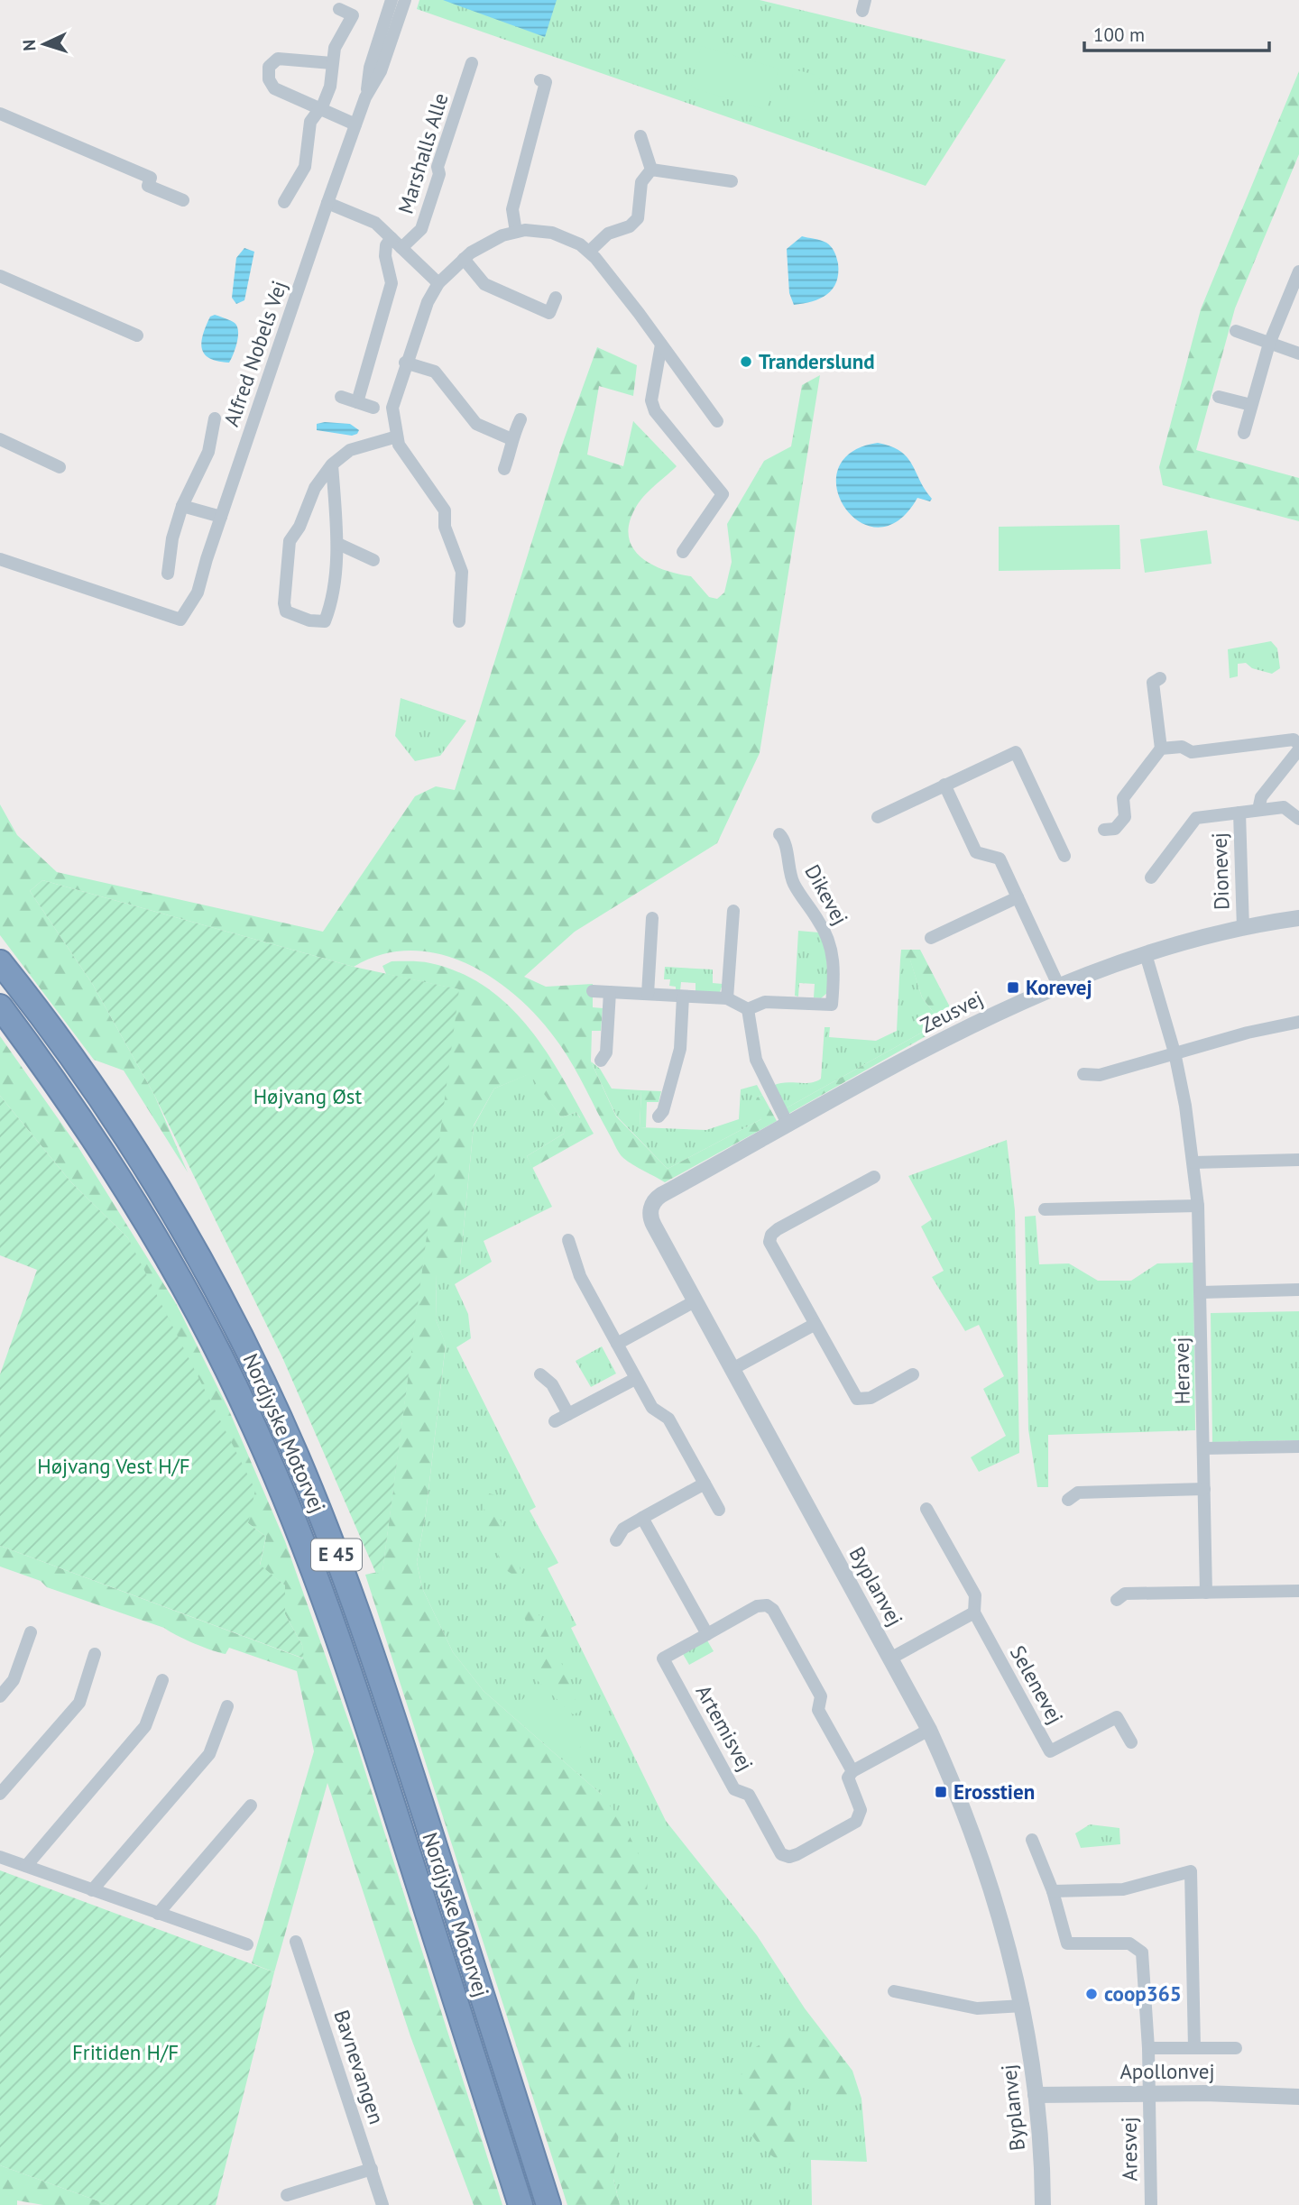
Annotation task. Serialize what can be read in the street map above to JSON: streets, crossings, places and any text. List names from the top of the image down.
{
  "streets": {
    "highway": ["Nordjyske Motorvej", "E 45"],
    "street": [
      "Marshalls Alle",
      "Alfred Nobels Vej",
      "Dionevej",
      "Dikevej",
      "Zeusvej",
      "Heravej",
      "Byplanvej",
      "Selenevej",
      "Artemisvej",
      "Bavnevangen",
      "Apollonvej",
      "Aresvej"
    ]
  },
  "crossings": [
    ["Marshalls Alle", "Alfred Nobels Vej"],
    ["Dionevej", "Zeusvej"],
    ["Zeusvej", "Heravej"],
    ["Zeusvej", "Byplanvej"],
    ["Byplanvej", "Apollonvej"],
    ["Apollonvej", "Aresvej"]
  ],
  "parks": ["Højvang Øst", "Højvang Vest H/F", "Fritiden H/F"],
  "places": {
    "other": ["Tranderslund", "coop365"],
    "transit": ["Korevej", "Erosstien"]
  },
  "scale_bar": "100 m",
  "north": "left"
}
